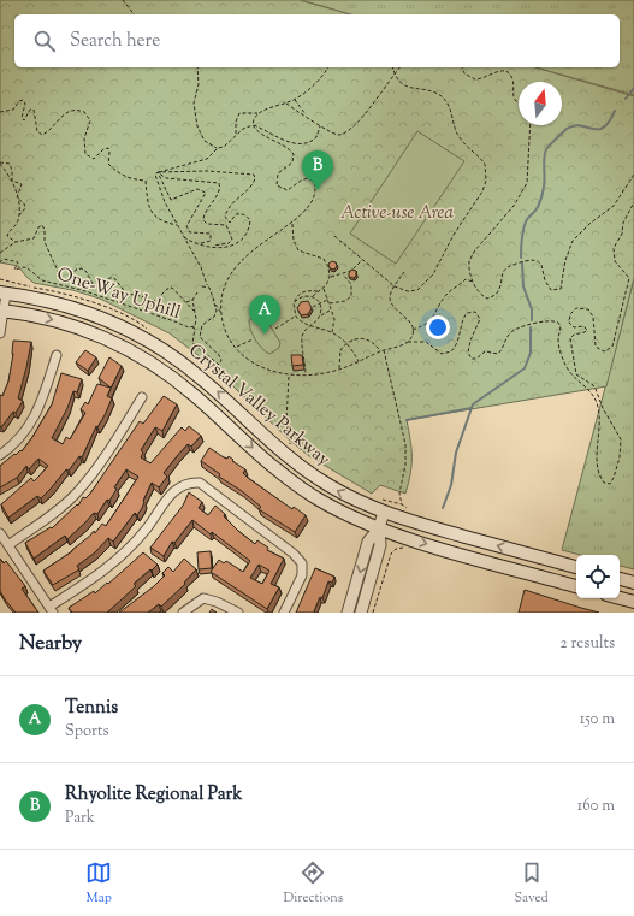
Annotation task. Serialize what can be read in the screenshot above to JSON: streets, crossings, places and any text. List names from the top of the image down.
{
  "streets": {
    "main road": ["Crystal Valley Parkway"],
    "path": ["One-Way Uphill"]
  },
  "parks": ["Active-use Area"],
  "north": "top",
  "page": {
    "search": "Search here",
    "pins": ["B", "A"],
    "heading": ["Nearby", "2 results"],
    "list": [
      {
        "mark": "A",
        "name": "Tennis",
        "note": "Sports",
        "value": "150 m"
      },
      {
        "mark": "B",
        "name": "Rhyolite Regional Park",
        "note": "Park",
        "value": "160 m"
      }
    ],
    "nav": ["Map", "Directions", "Saved"]
  }
}
